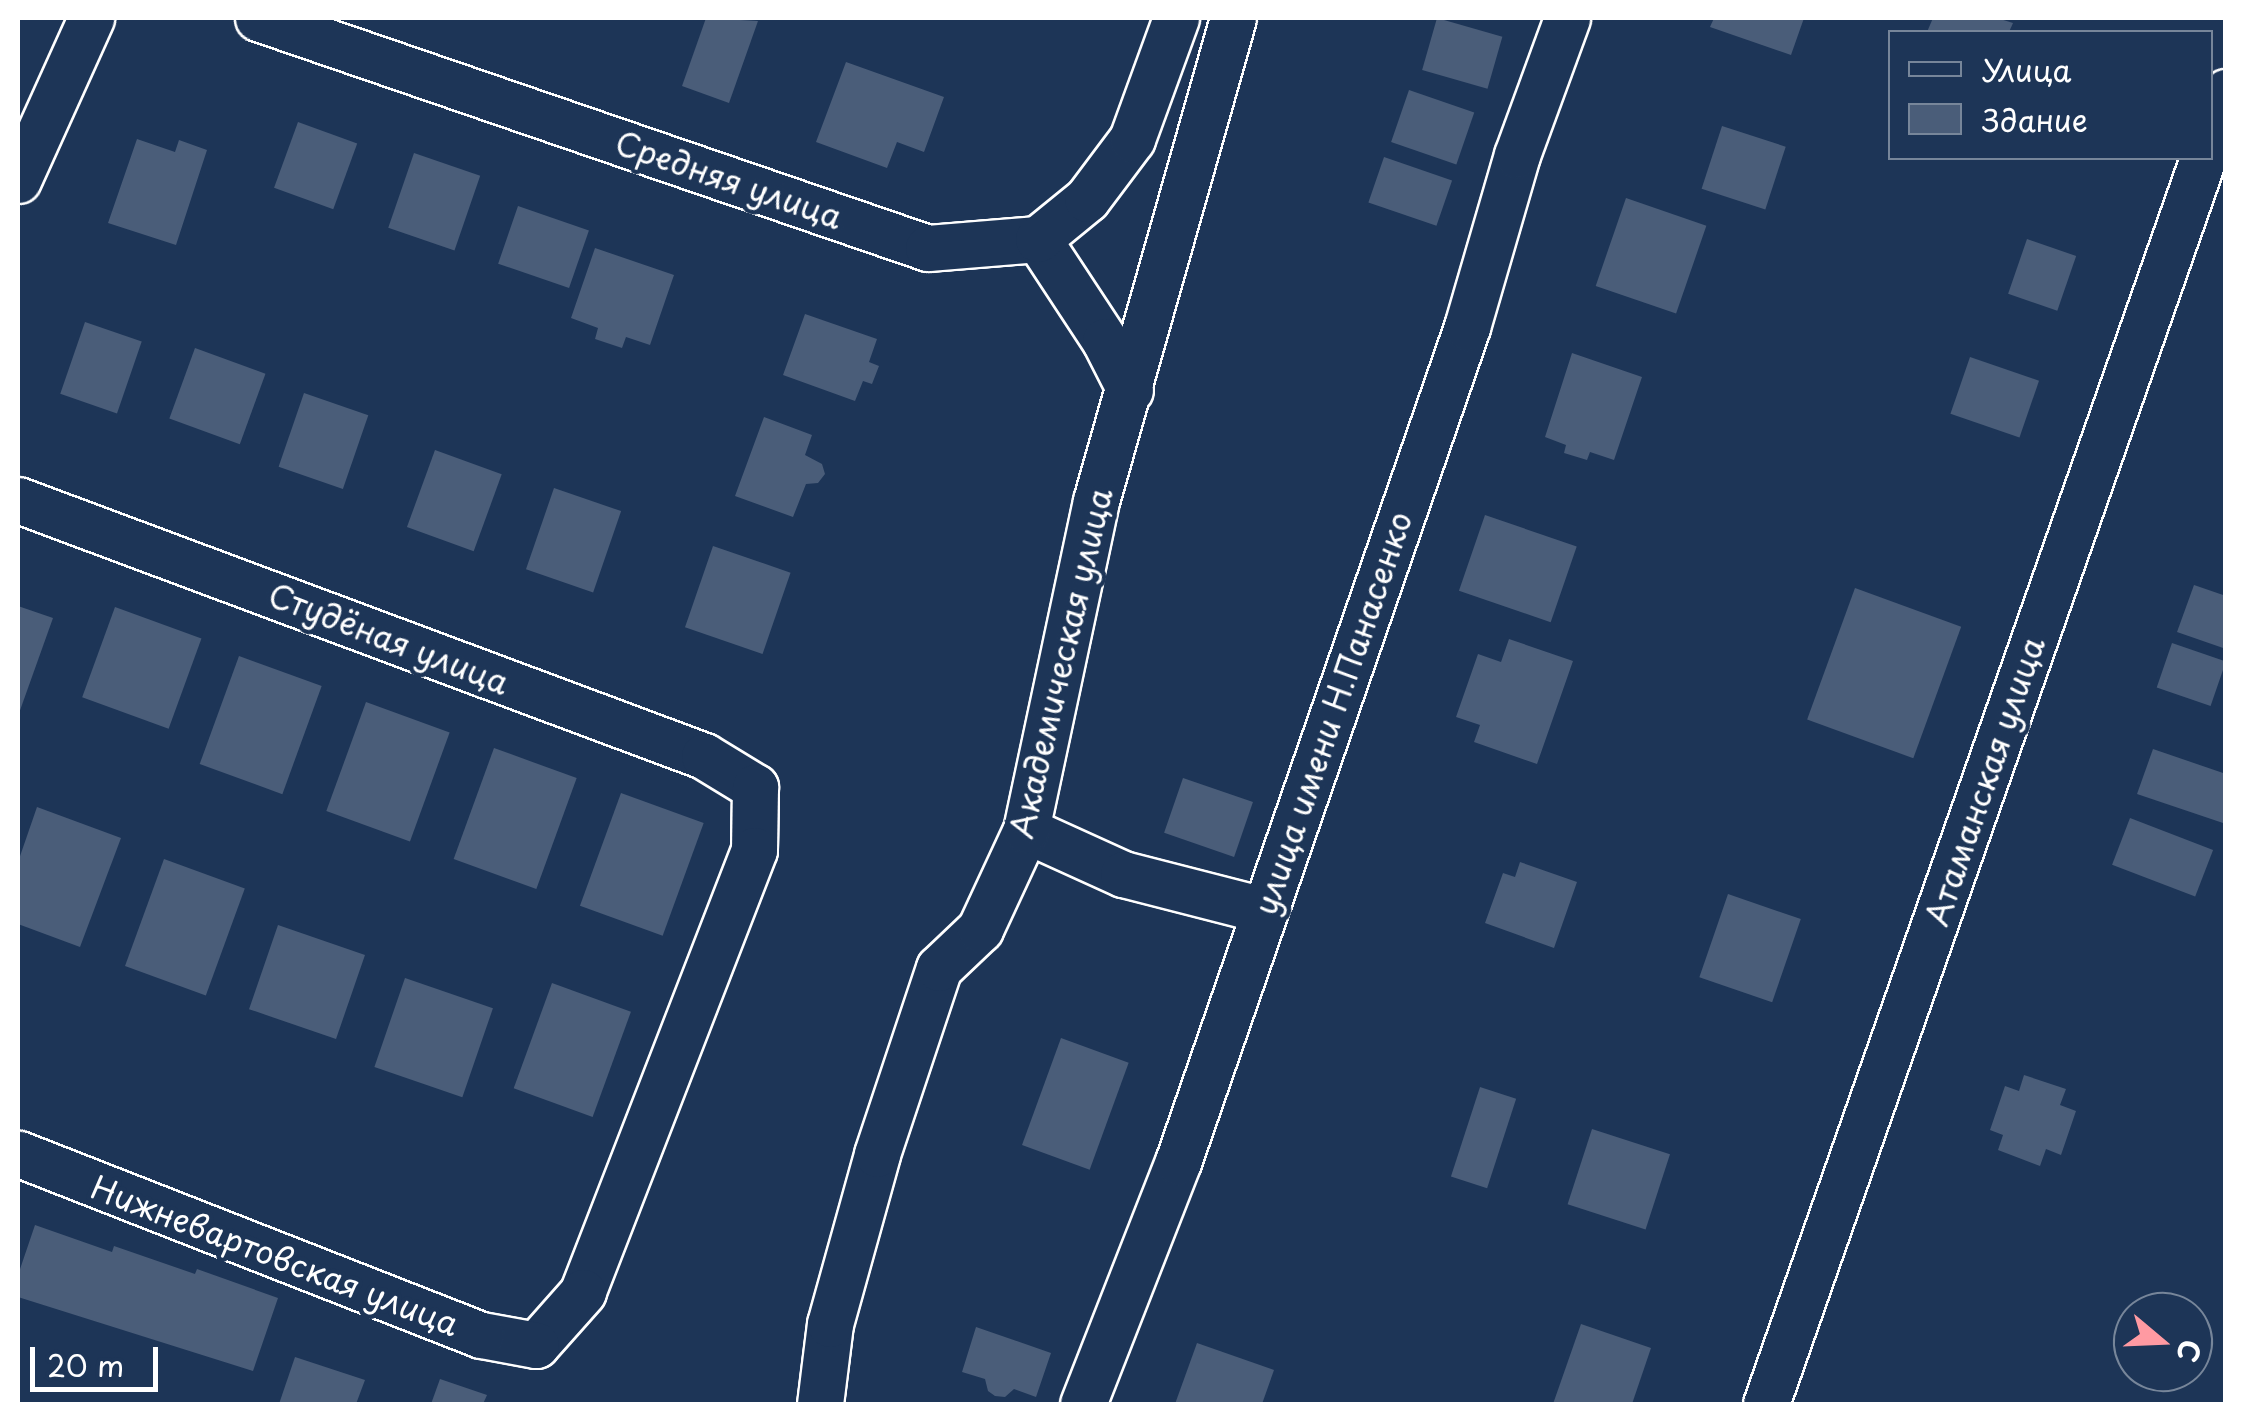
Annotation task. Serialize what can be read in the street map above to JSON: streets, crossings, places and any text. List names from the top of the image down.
{
  "streets": {
    "street": [
      "Средняя улица",
      "Студёная улица",
      "Академическая улица",
      "улица имени Н.Панасенко",
      "Атаманская улица",
      "Нижневартовская улица"
    ]
  },
  "crossings": [
    ["Студёная улица", "Нижневартовская улица"]
  ],
  "legend": ["Улица", "Здание"],
  "scale_bar": "20 m",
  "north": "right"
}
